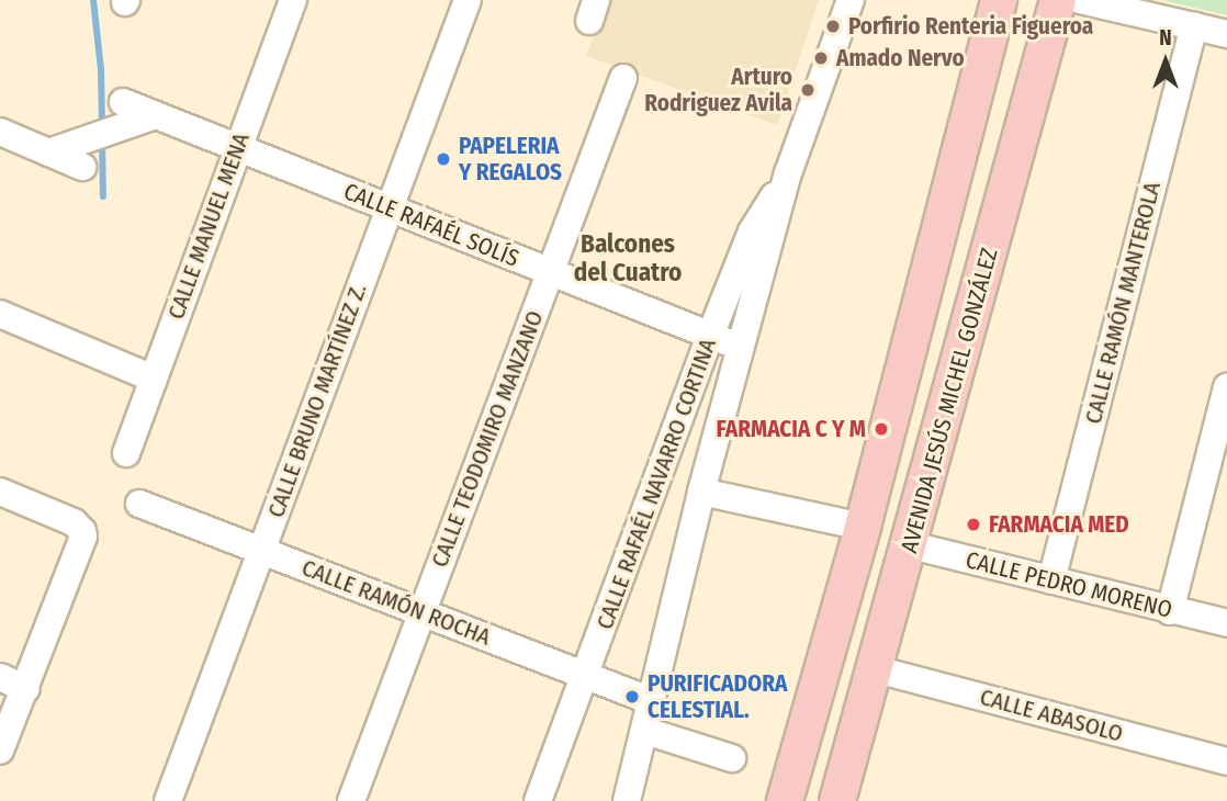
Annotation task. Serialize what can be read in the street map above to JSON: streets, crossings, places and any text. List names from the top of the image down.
{
  "streets": {
    "main road": ["AVENIDA JESÚS MICHEL GONZÁLEZ"],
    "street": [
      "CALLE RAFAÉL SOLÍS",
      "CALLE MANUEL MENA",
      "CALLE RAMÓN MANTEROLA",
      "CALLE BRUNO MARTÍNEZ Z.",
      "CALLE TEODOMIRO MANZANO",
      "CALLE RAFAÉL NAVARRO CORTINA",
      "CALLE PEDRO MORENO",
      "CALLE RAMÓN ROCHA",
      "CALLE ABASOLO"
    ]
  },
  "crossings": [
    ["CALLE RAFAÉL SOLÍS", "CALLE MANUEL MENA"],
    ["CALLE RAFAÉL SOLÍS", "CALLE BRUNO MARTÍNEZ Z."],
    ["CALLE RAFAÉL SOLÍS", "CALLE TEODOMIRO MANZANO"],
    ["CALLE RAFAÉL SOLÍS", "CALLE RAFAÉL NAVARRO CORTINA"],
    ["CALLE RAMÓN MANTEROLA", "CALLE PEDRO MORENO"],
    ["CALLE BRUNO MARTÍNEZ Z.", "CALLE RAMÓN ROCHA"],
    ["AVENIDA JESÚS MICHEL GONZÁLEZ", "CALLE PEDRO MORENO"],
    ["AVENIDA JESÚS MICHEL GONZÁLEZ", "CALLE ABASOLO"],
    ["CALLE TEODOMIRO MANZANO", "CALLE RAMÓN ROCHA"],
    ["CALLE RAFAÉL NAVARRO CORTINA", "CALLE RAMÓN ROCHA"]
  ],
  "districts": ["Balcones del Cuatro"],
  "places": [
    "Porfirio Renteria Figueroa",
    "Amado Nervo",
    "Arturo Rodriguez Avila",
    "PAPELERIA Y REGALOS",
    "FARMACIA C Y M",
    "FARMACIA MED",
    "PURIFICADORA CELESTIAL."
  ],
  "north": "top"
}
